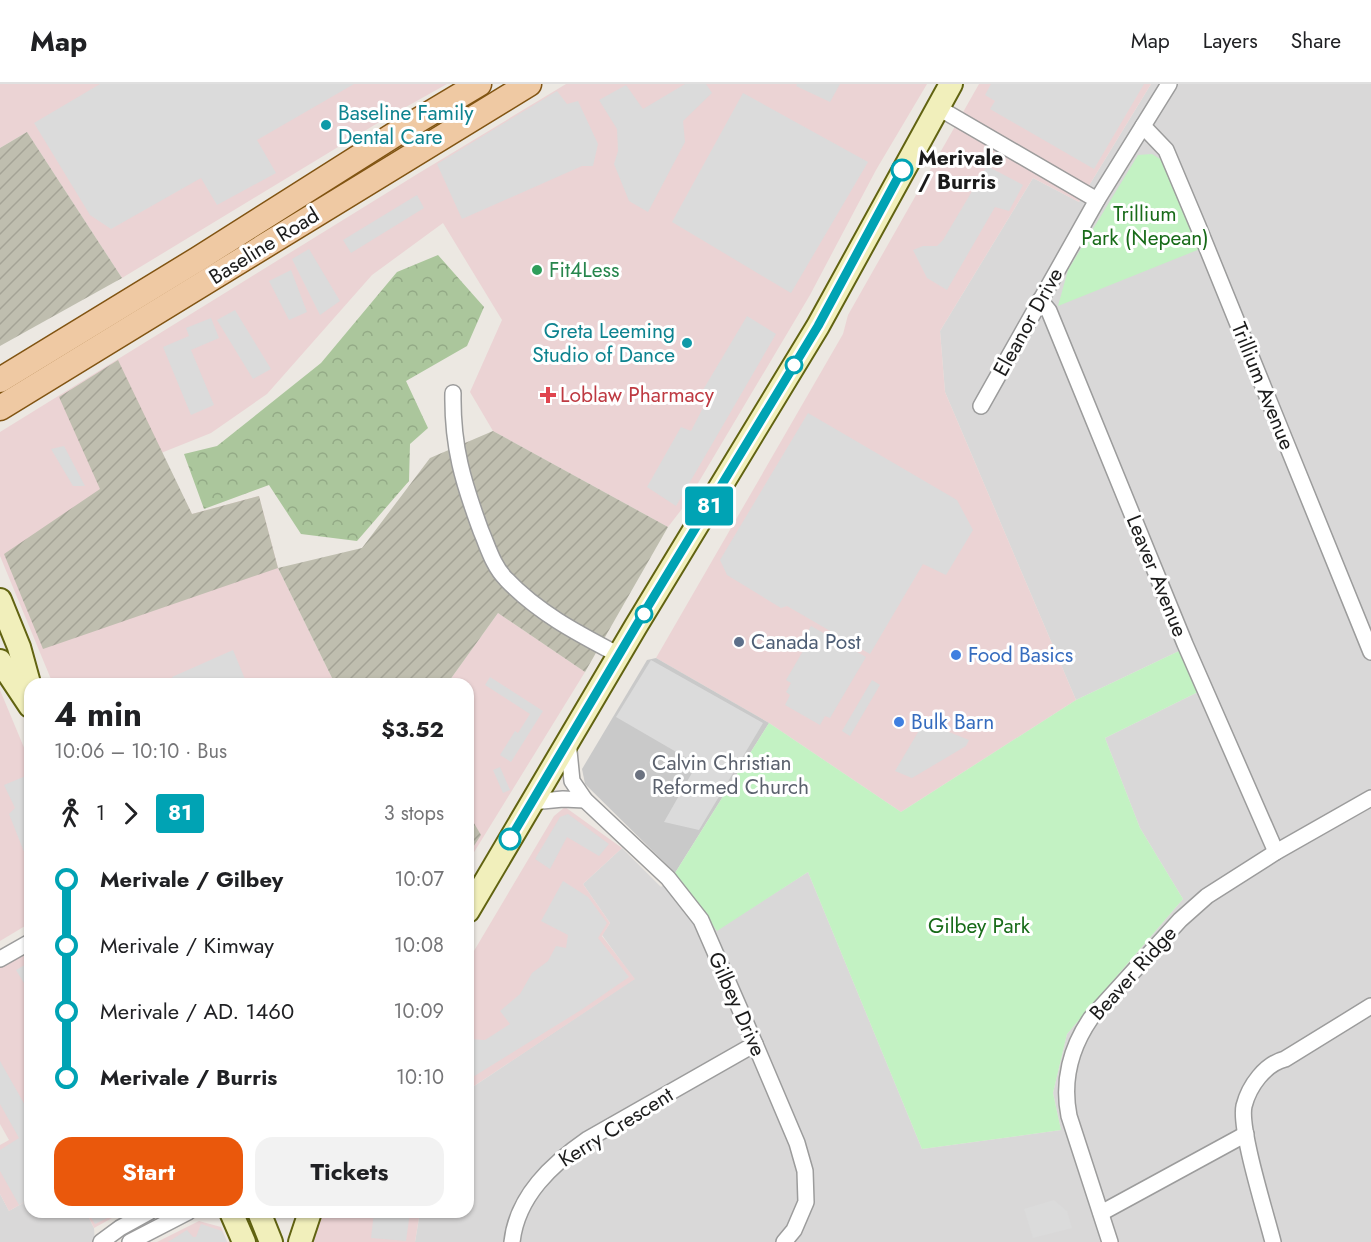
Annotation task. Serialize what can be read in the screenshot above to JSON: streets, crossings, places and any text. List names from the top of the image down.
{
  "streets": {
    "main road": ["Baseline Road"],
    "street": [
      "Eleanor Drive",
      "Trillium Avenue",
      "Leaver Avenue",
      "Beaver Ridge",
      "Gilbey Drive",
      "Kerry Crescent"
    ]
  },
  "crossings": [
    ["Eleanor Drive", "Trillium Avenue"],
    ["Eleanor Drive", "Leaver Avenue"],
    ["Leaver Avenue", "Beaver Ridge"],
    ["Gilbey Drive", "Kerry Crescent"]
  ],
  "parks": ["Trillium Park (Nepean)", "Gilbey Park"],
  "places": {
    "other": [
      "Baseline Family Dental Care",
      "Merivale / Burris",
      "Fit4Less",
      "Greta Leeming Studio of Dance",
      "Canada Post",
      "Food Basics",
      "Bulk Barn",
      "Calvin Christian Reformed Church"
    ],
    "health": ["Loblaw Pharmacy"]
  },
  "lines": ["bus line 81"],
  "page": {
    "header": "Map",
    "nav": ["Map", "Layers", "Share"],
    "on_map": "81",
    "heading": ["4 min", "10:06 – 10:10 · Bus", "$3.52"],
    "legs": ["1", "81", "3 stops"],
    "list": [
      {
        "name": "Merivale / Gilbey",
        "value": "10:07"
      },
      {
        "name": "Merivale / Kimway",
        "value": "10:08"
      },
      {
        "name": "Merivale / AD. 1460",
        "value": "10:09"
      },
      {
        "name": "Merivale / Burris",
        "value": "10:10"
      }
    ],
    "buttons": ["Start", "Tickets"]
  }
}
